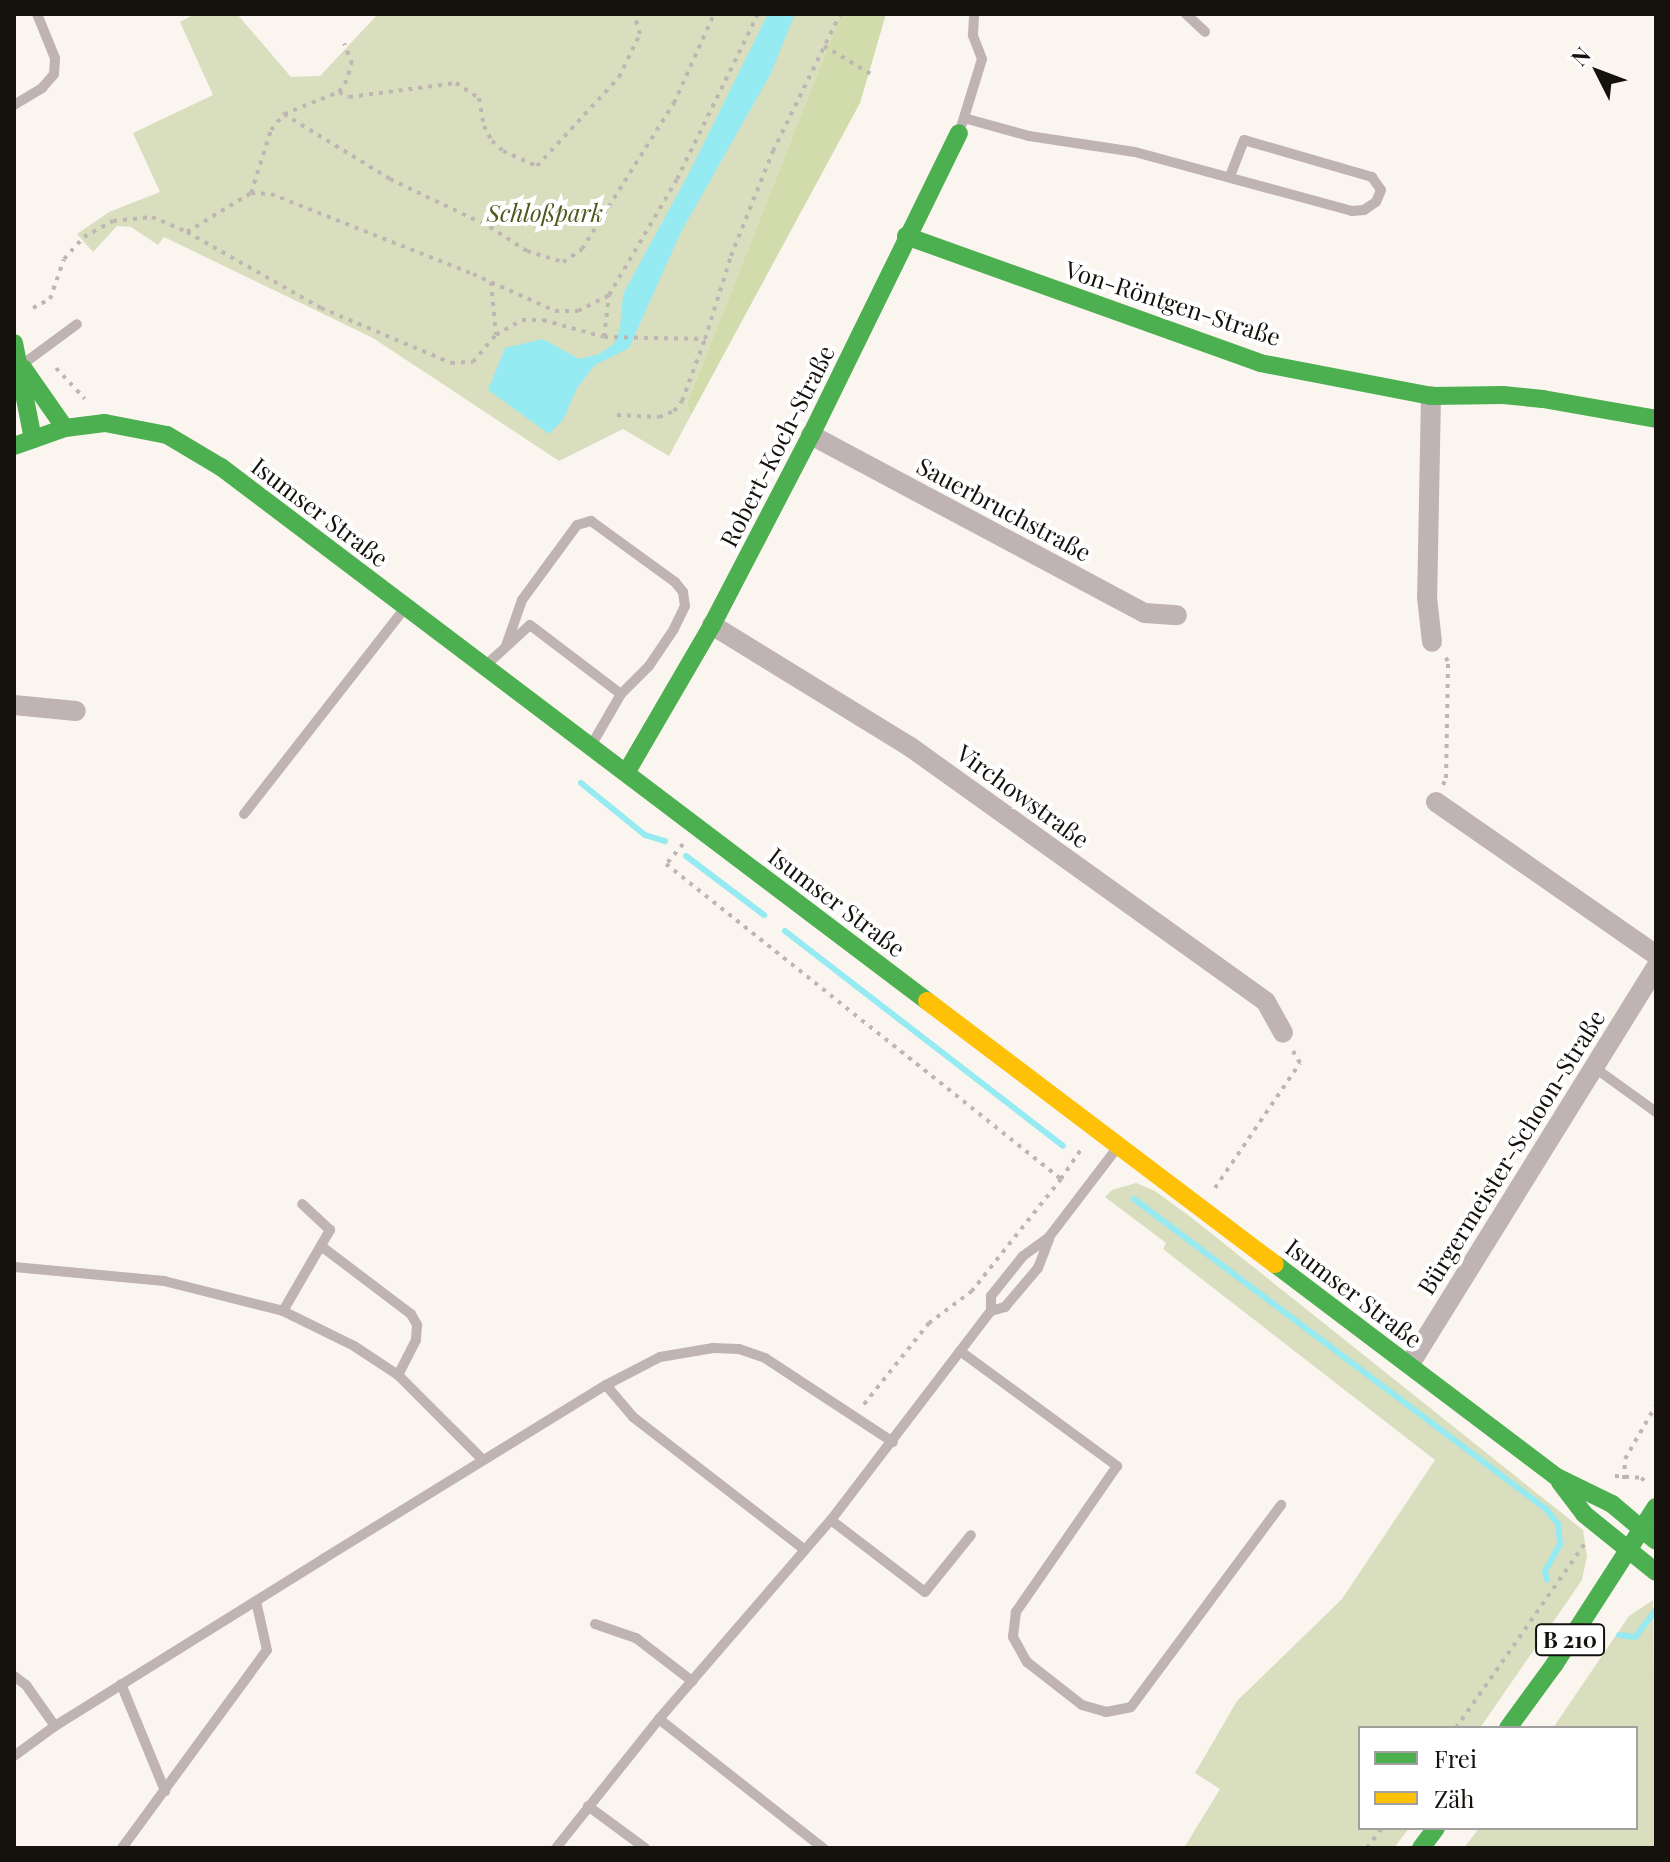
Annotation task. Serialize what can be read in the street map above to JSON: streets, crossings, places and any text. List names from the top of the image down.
{
  "streets": {
    "street": [
      "Von-Röntgen-Straße",
      "Robert-Koch-Straße",
      "Sauerbruchstraße",
      "Isumser Straße",
      "Virchowstraße",
      "Bürgermeister-Schoon-Straße",
      "B 210"
    ]
  },
  "crossings": [
    ["Von-Röntgen-Straße", "Robert-Koch-Straße"],
    ["Robert-Koch-Straße", "Sauerbruchstraße"],
    ["Robert-Koch-Straße", "Isumser Straße"],
    ["Robert-Koch-Straße", "Virchowstraße"],
    ["Isumser Straße", "Bürgermeister-Schoon-Straße"],
    ["Isumser Straße", "B 210"]
  ],
  "parks": ["Schloßpark"],
  "legend": ["Frei", "Zäh"],
  "north": "top left"
}
